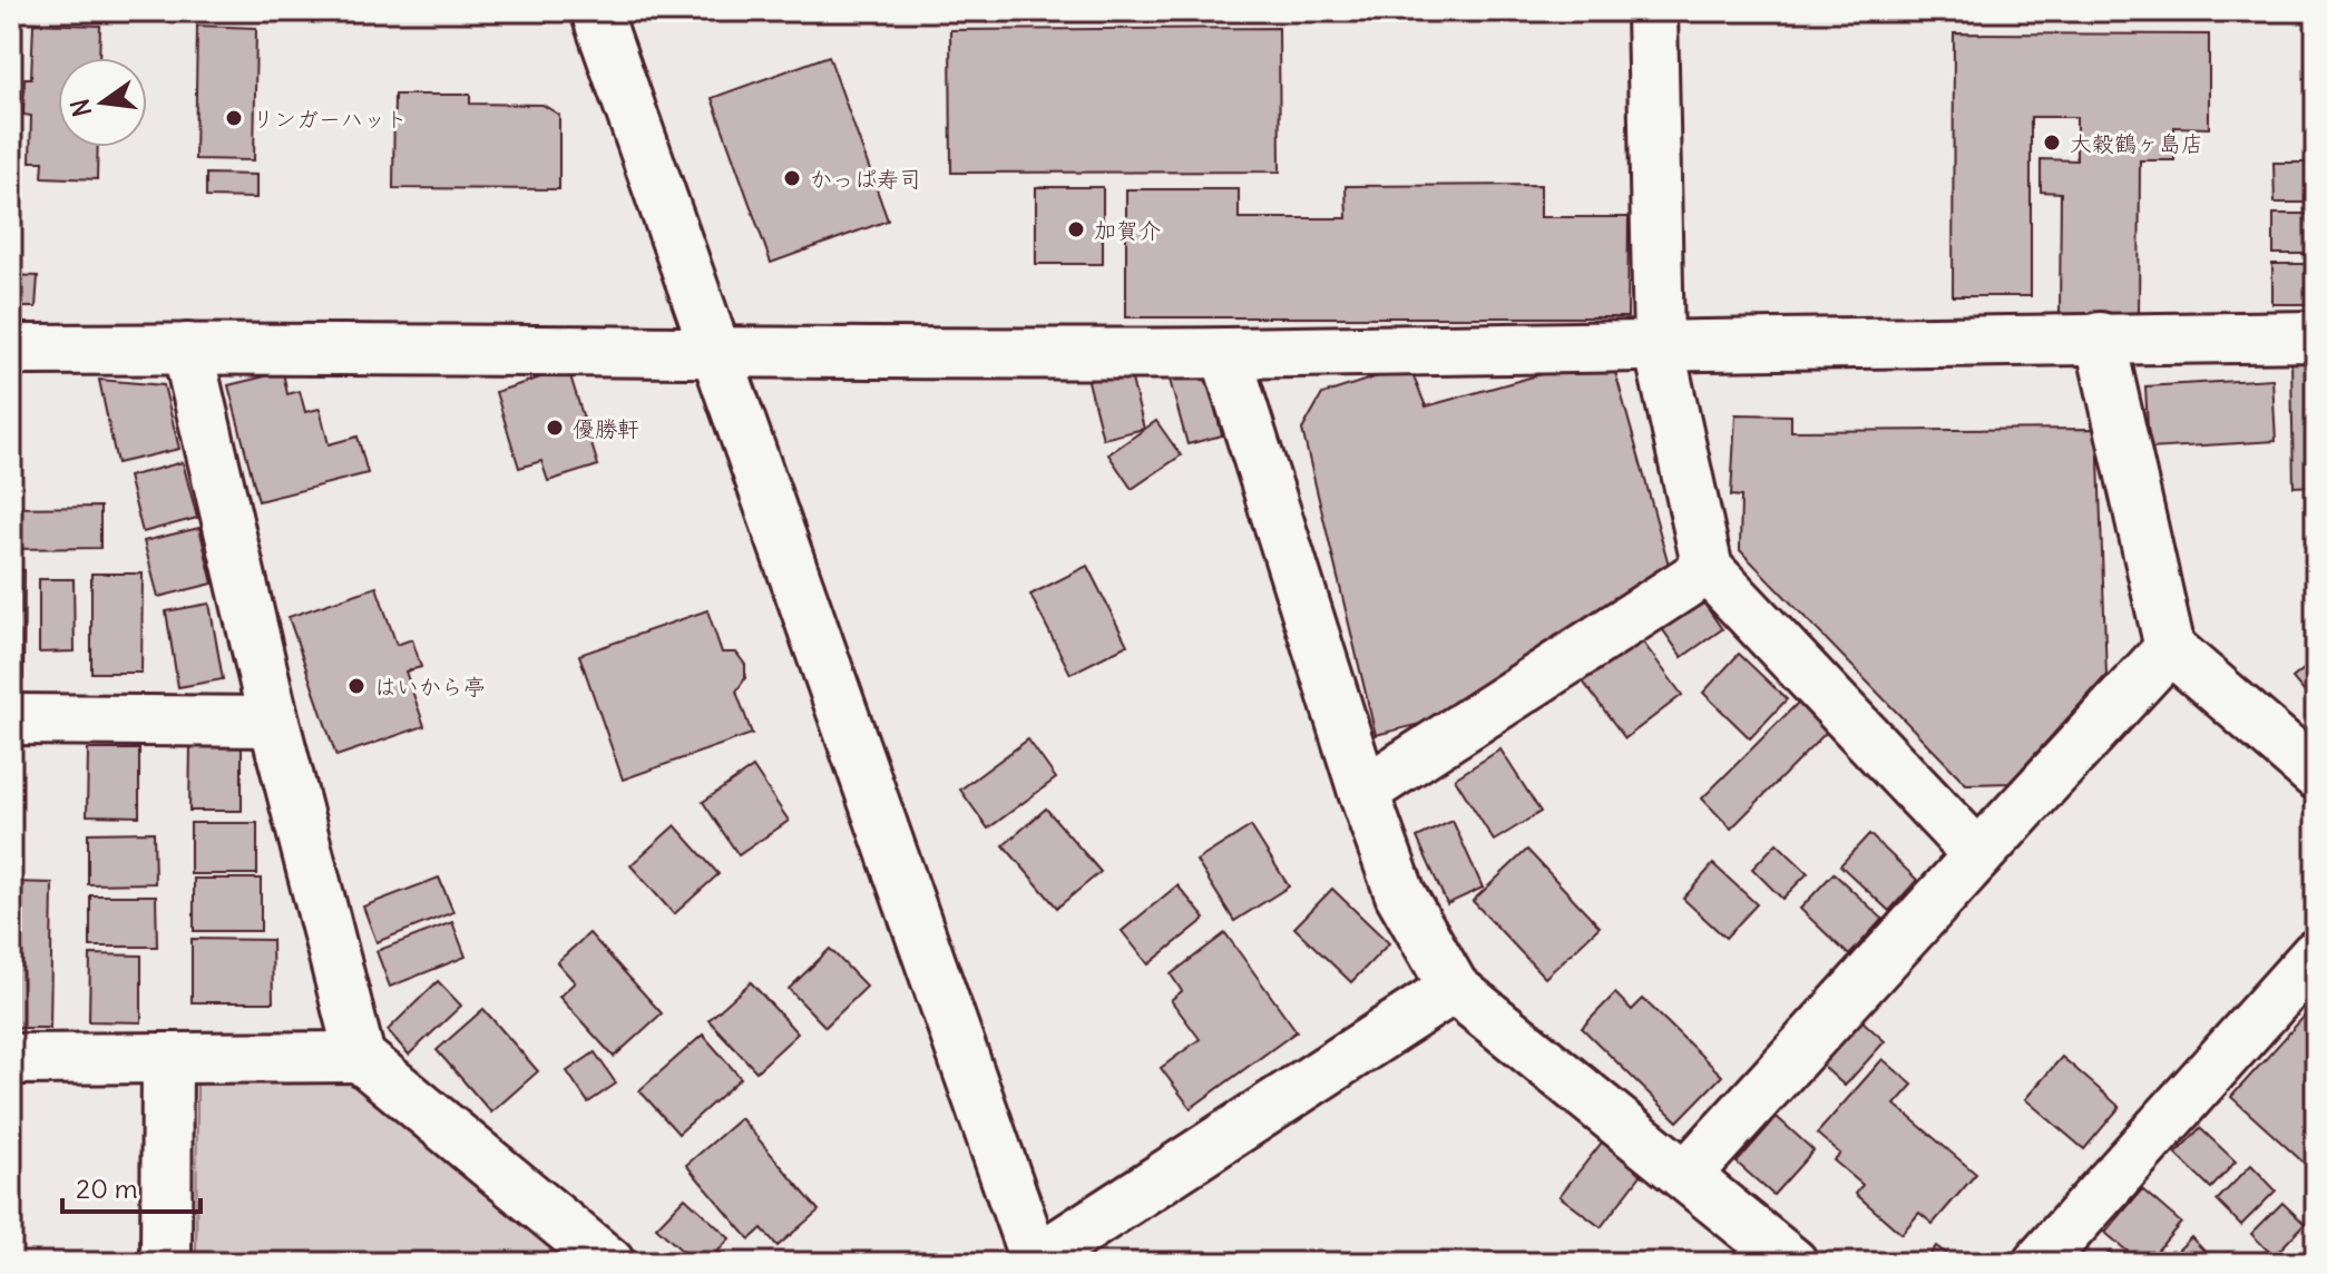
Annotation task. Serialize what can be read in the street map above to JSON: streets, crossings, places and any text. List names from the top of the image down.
{
  "places": [
    "リンガーハット",
    "大穀鶴ヶ島店",
    "かっぱ寿司",
    "加賀介",
    "優勝軒",
    "はいから亭"
  ],
  "scale_bar": "20 m",
  "north": "left"
}
